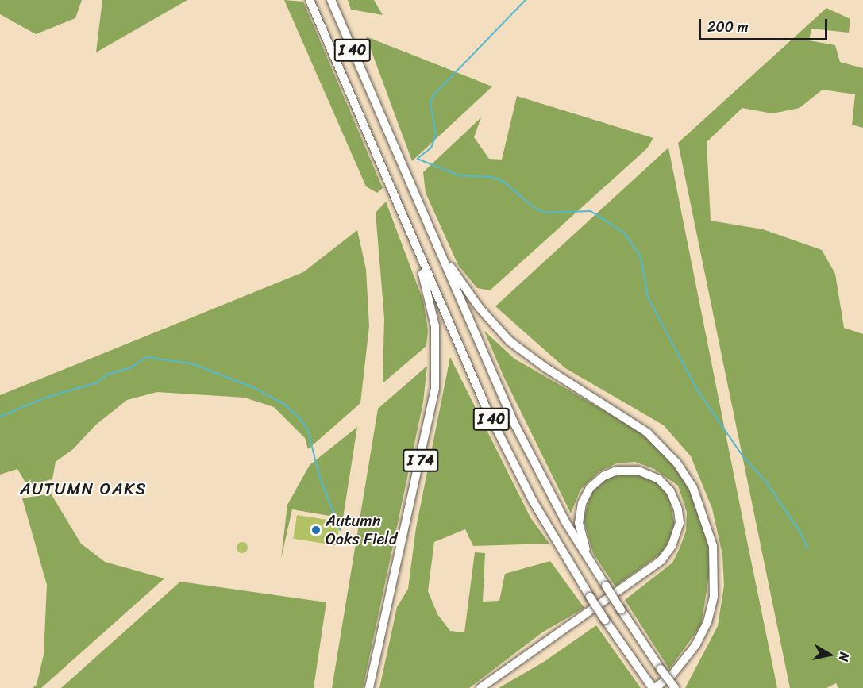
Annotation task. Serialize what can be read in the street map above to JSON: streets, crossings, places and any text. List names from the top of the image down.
{
  "streets": {
    "highway": ["I 40", "I 74"]
  },
  "crossings": [
    ["I 40", "I 74"]
  ],
  "districts": ["AUTUMN OAKS"],
  "places": ["Autumn Oaks Field"],
  "scale_bar": "200 m",
  "north": "right"
}
